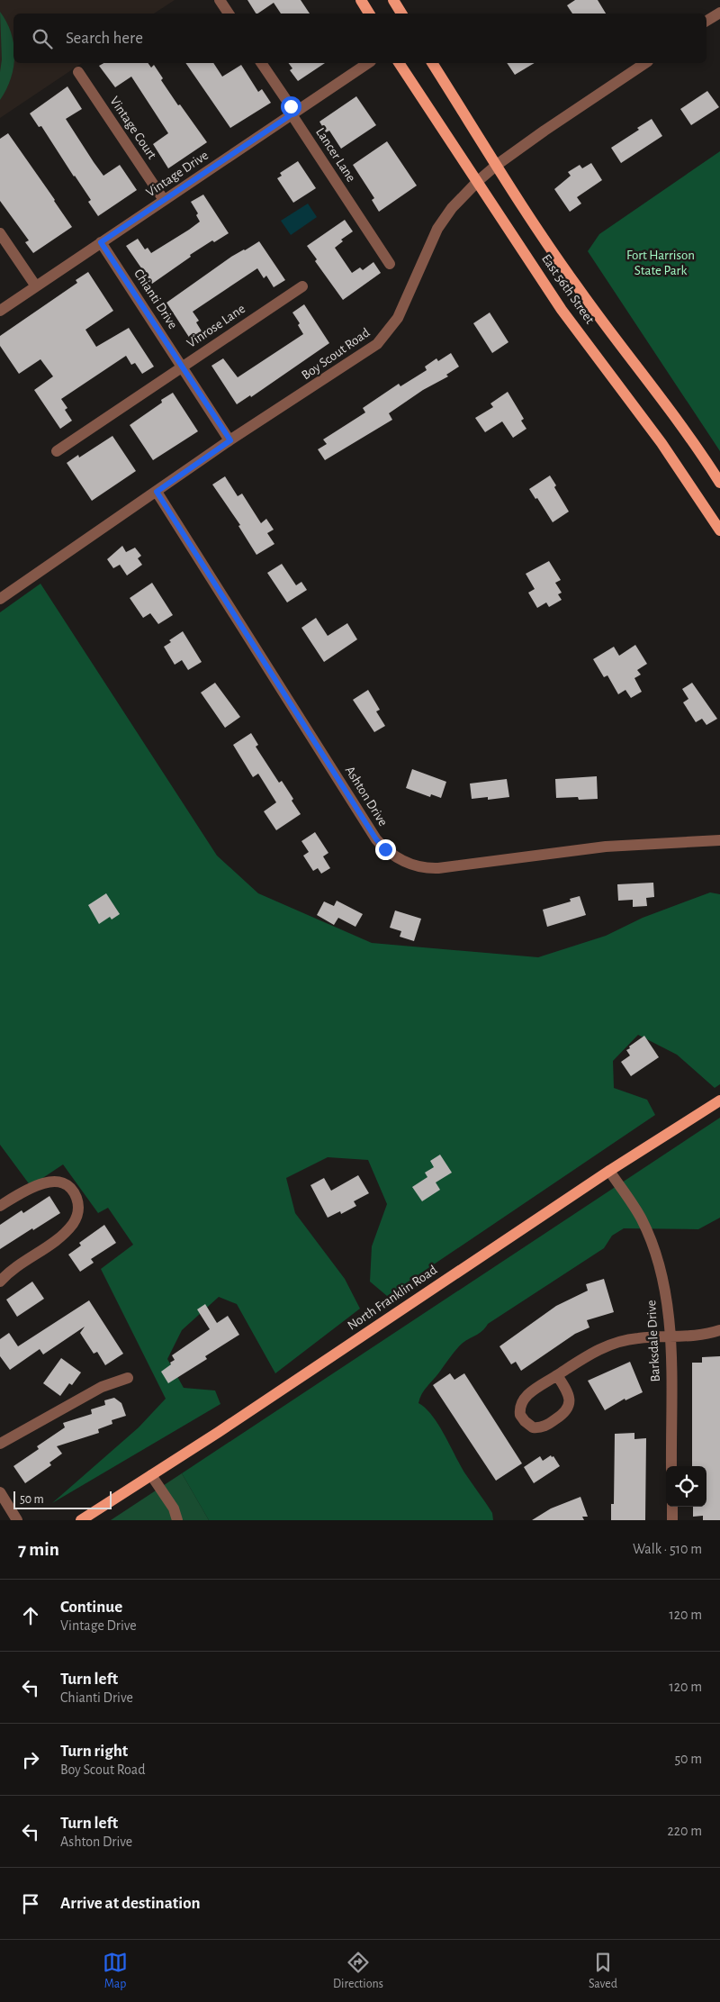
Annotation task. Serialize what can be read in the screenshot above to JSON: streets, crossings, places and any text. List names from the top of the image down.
{
  "streets": {
    "main road": ["East 56th Street", "North Franklin Road"],
    "street": [
      "Vintage Court",
      "Lancer Lane",
      "Vintage Drive",
      "Chianti Drive",
      "Vinrose Lane",
      "Boy Scout Road",
      "Ashton Drive",
      "Barksdale Drive"
    ]
  },
  "crossings": [
    ["Vintage Court", "Vintage Drive"],
    ["Lancer Lane", "Vintage Drive"],
    ["Vintage Drive", "Chianti Drive"],
    ["East 56th Street", "Boy Scout Road"],
    ["Chianti Drive", "Vinrose Lane"],
    ["Chianti Drive", "Boy Scout Road"],
    ["Boy Scout Road", "Ashton Drive"],
    ["North Franklin Road", "Barksdale Drive"]
  ],
  "parks": ["Fort Harrison State Park"],
  "scale_bar": "50 m",
  "page": {
    "search": "Search here",
    "scale": "50 m",
    "heading": ["7 min", "Walk · 510 m"],
    "list": [
      ["Continue", "Vintage Drive", "120 m"],
      ["Turn left", "Chianti Drive", "120 m"],
      ["Turn right", "Boy Scout Road", "50 m"],
      ["Turn left", "Ashton Drive", "220 m"],
      "Arrive at destination"
    ],
    "nav": ["Map", "Directions", "Saved"]
  }
}
